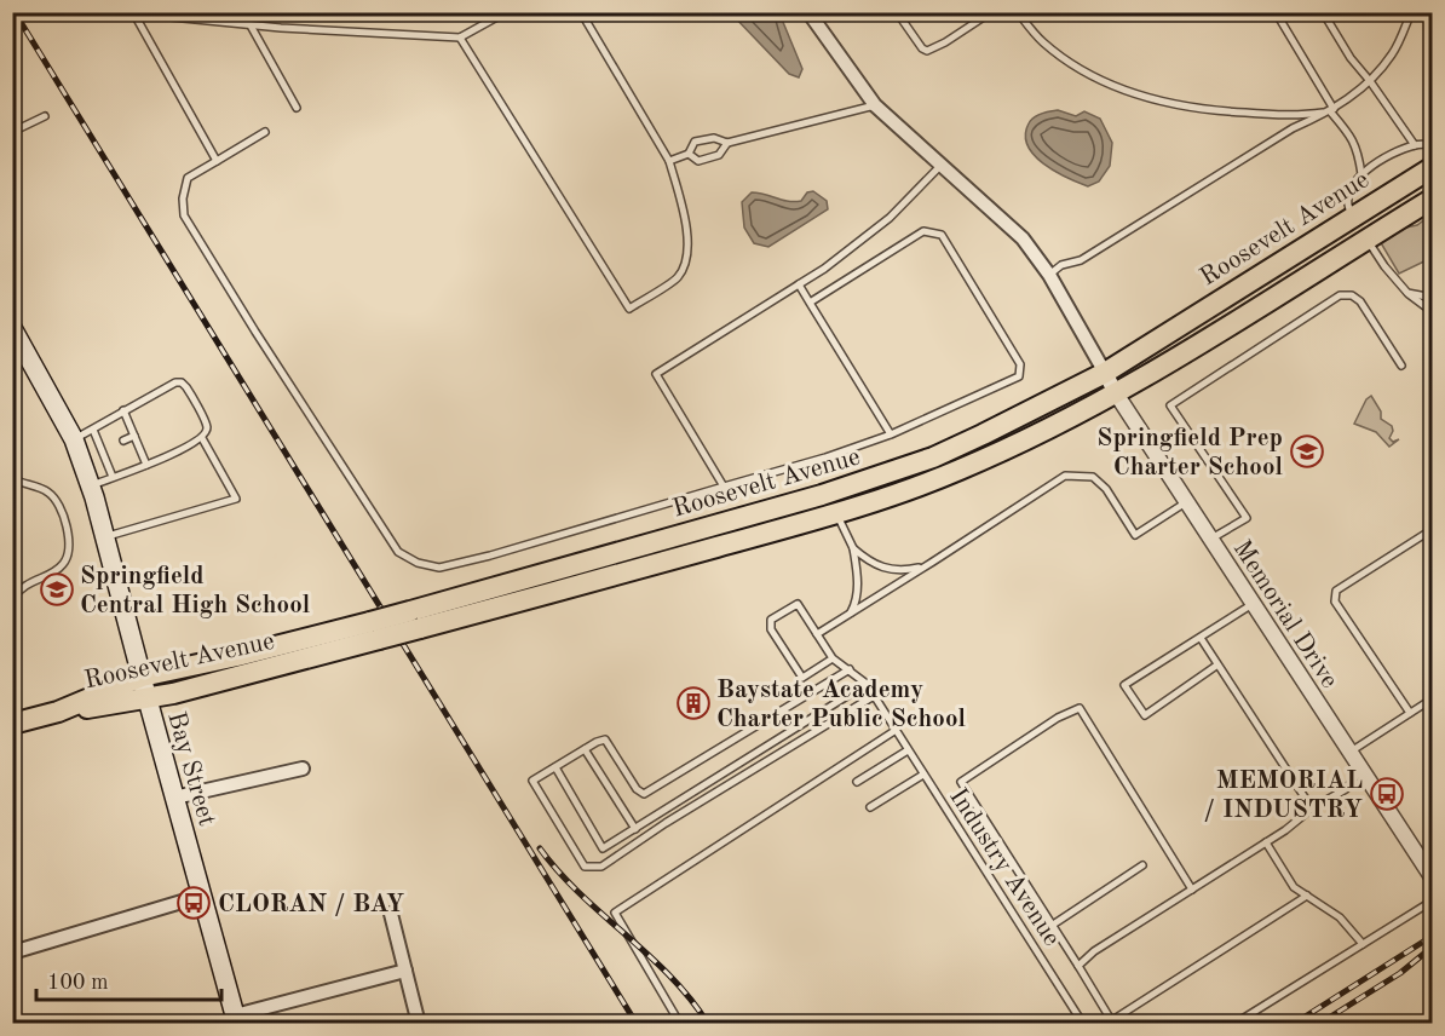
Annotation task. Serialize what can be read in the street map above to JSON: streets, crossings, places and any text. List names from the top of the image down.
{
  "streets": {
    "main road": ["Roosevelt Avenue", "Bay Street"],
    "street": ["Memorial Drive"],
    "lane": ["Industry Avenue"]
  },
  "crossings": [
    ["Roosevelt Avenue", "Memorial Drive"],
    ["Roosevelt Avenue", "Bay Street"]
  ],
  "places": {
    "school or university": ["Springfield Prep Charter School", "Springfield Central High School"],
    "building": ["Baystate Academy Charter Public School"],
    "bus stop": ["MEMORIAL / INDUSTRY", "CLORAN / BAY"]
  },
  "scale_bar": "100 m"
}
